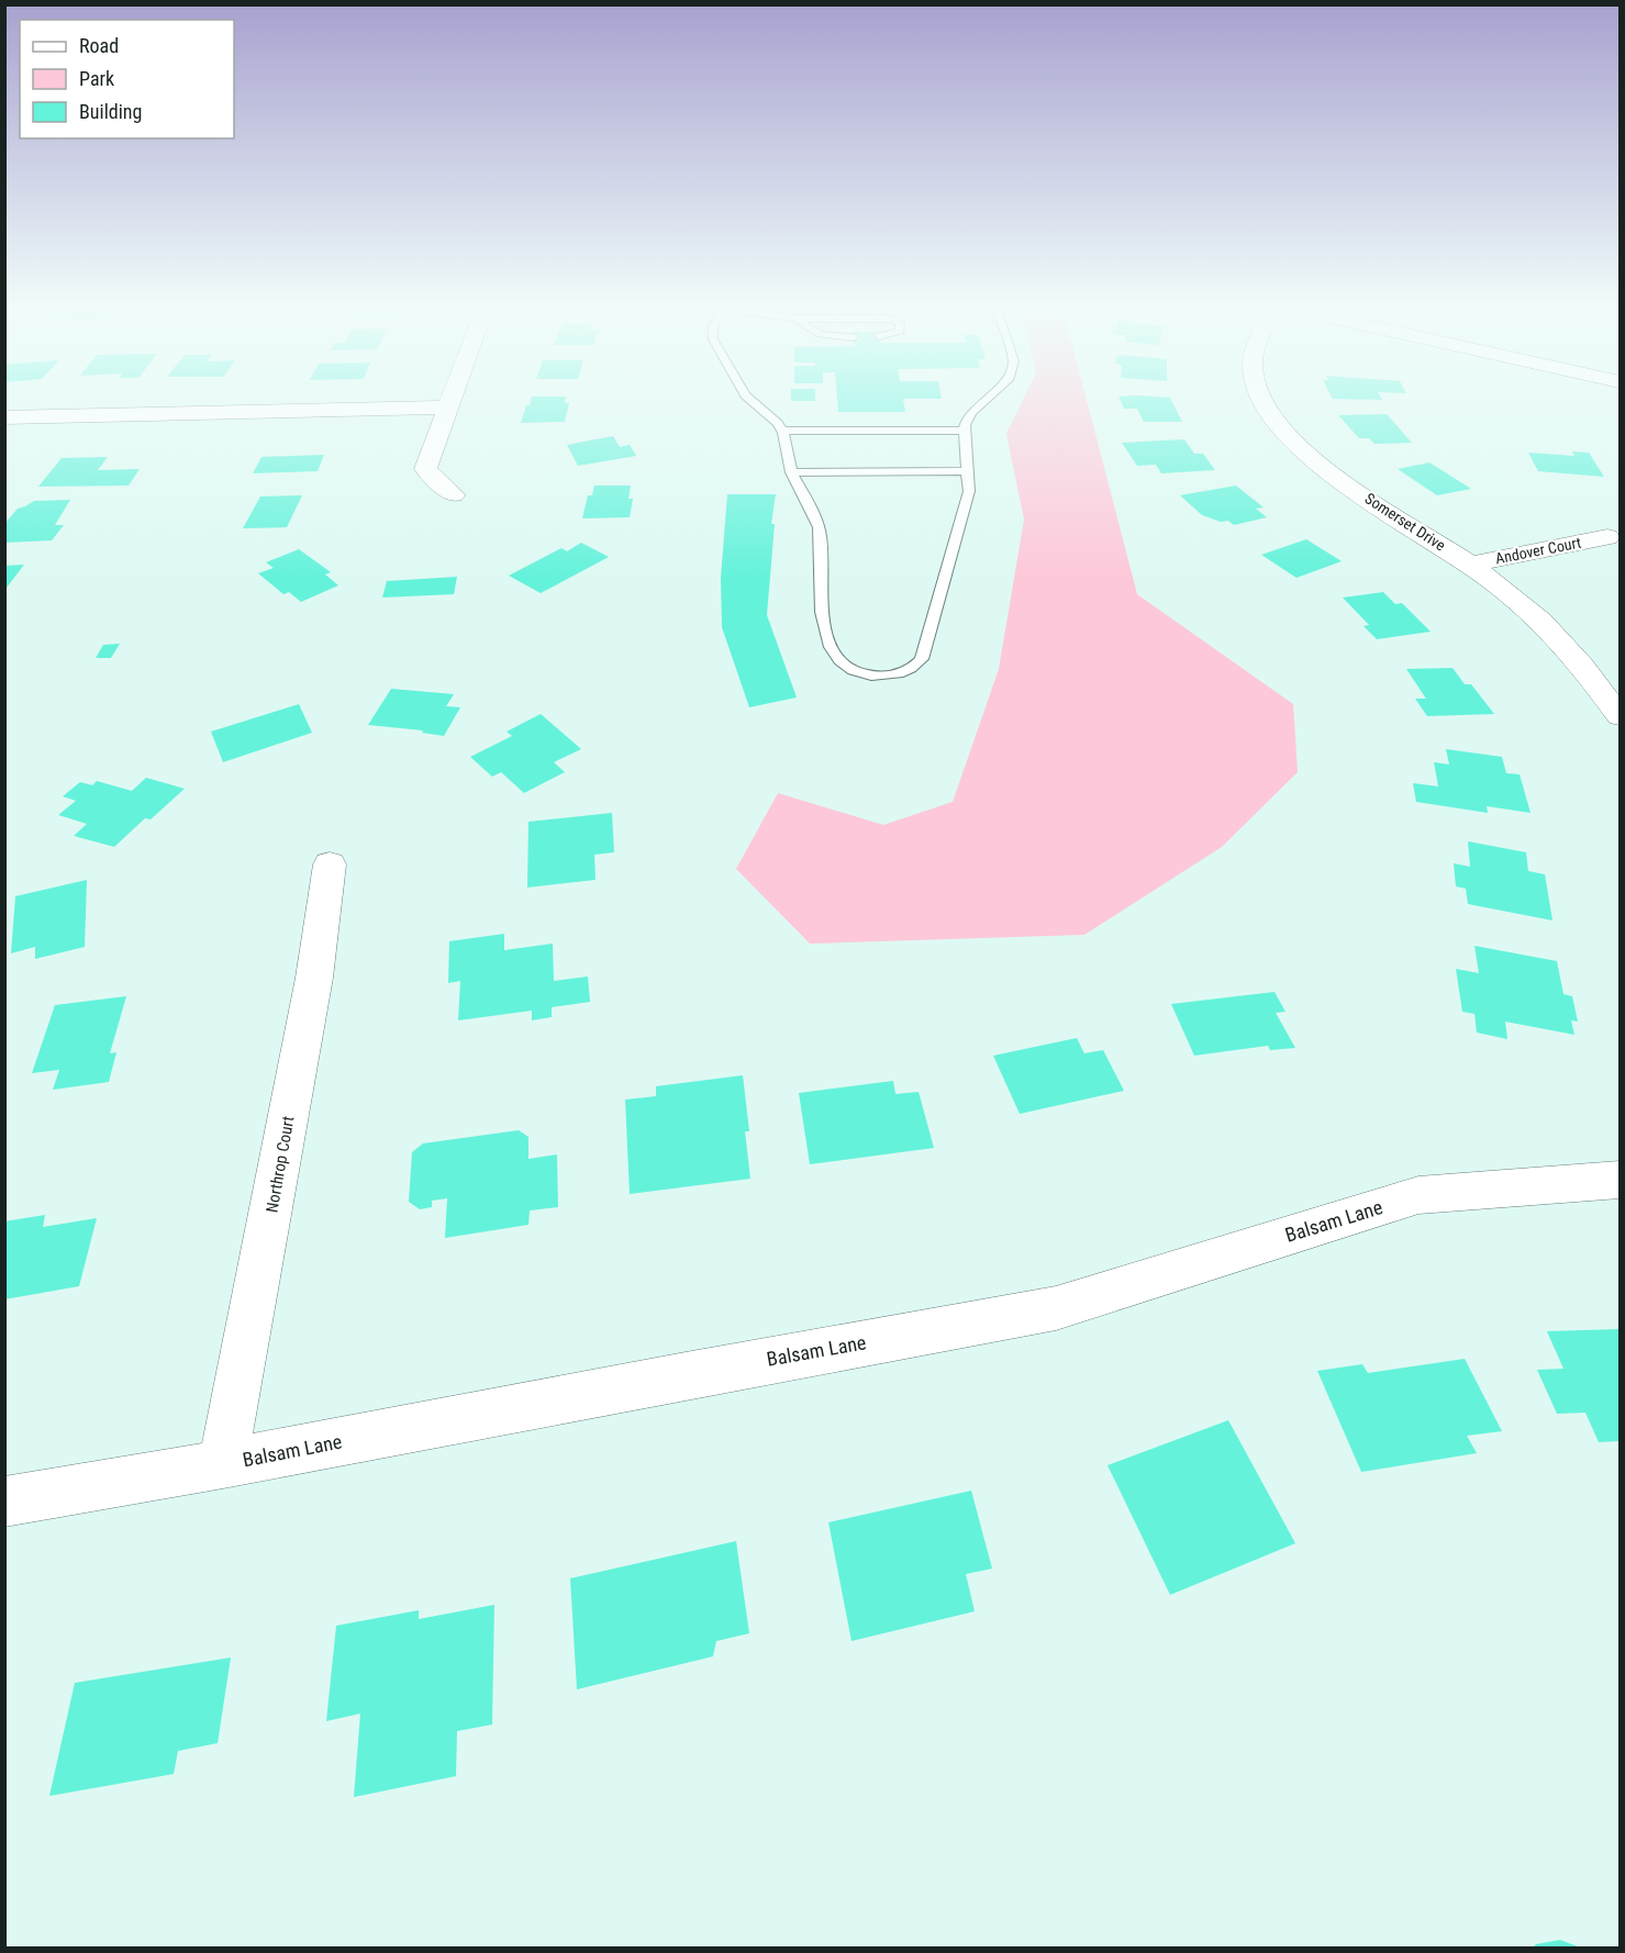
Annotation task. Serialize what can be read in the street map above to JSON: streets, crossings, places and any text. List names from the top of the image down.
{
  "streets": {
    "street": [
      "Somerset Drive",
      "Andover Court",
      "Northrop Court",
      "Balsam Lane"
    ]
  },
  "crossings": [
    ["Somerset Drive", "Andover Court"],
    ["Northrop Court", "Balsam Lane"]
  ],
  "legend": ["Road", "Park", "Building"]
}
